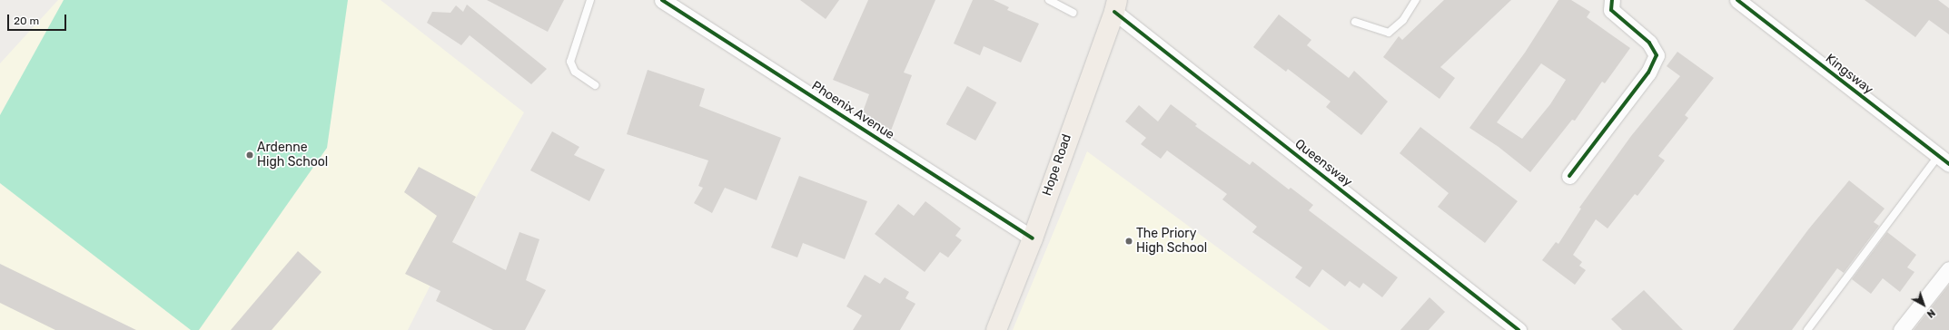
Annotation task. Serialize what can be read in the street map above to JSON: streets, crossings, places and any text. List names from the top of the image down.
{
  "streets": {
    "main road": ["Hope Road"],
    "street": ["Kingsway", "Phoenix Avenue", "Queensway"]
  },
  "crossings": [
    ["Phoenix Avenue", "Hope Road"],
    ["Queensway", "Hope Road"]
  ],
  "places": ["Ardenne High School", "The Priory High School"],
  "scale_bar": "20 m",
  "north": "bottom right"
}
